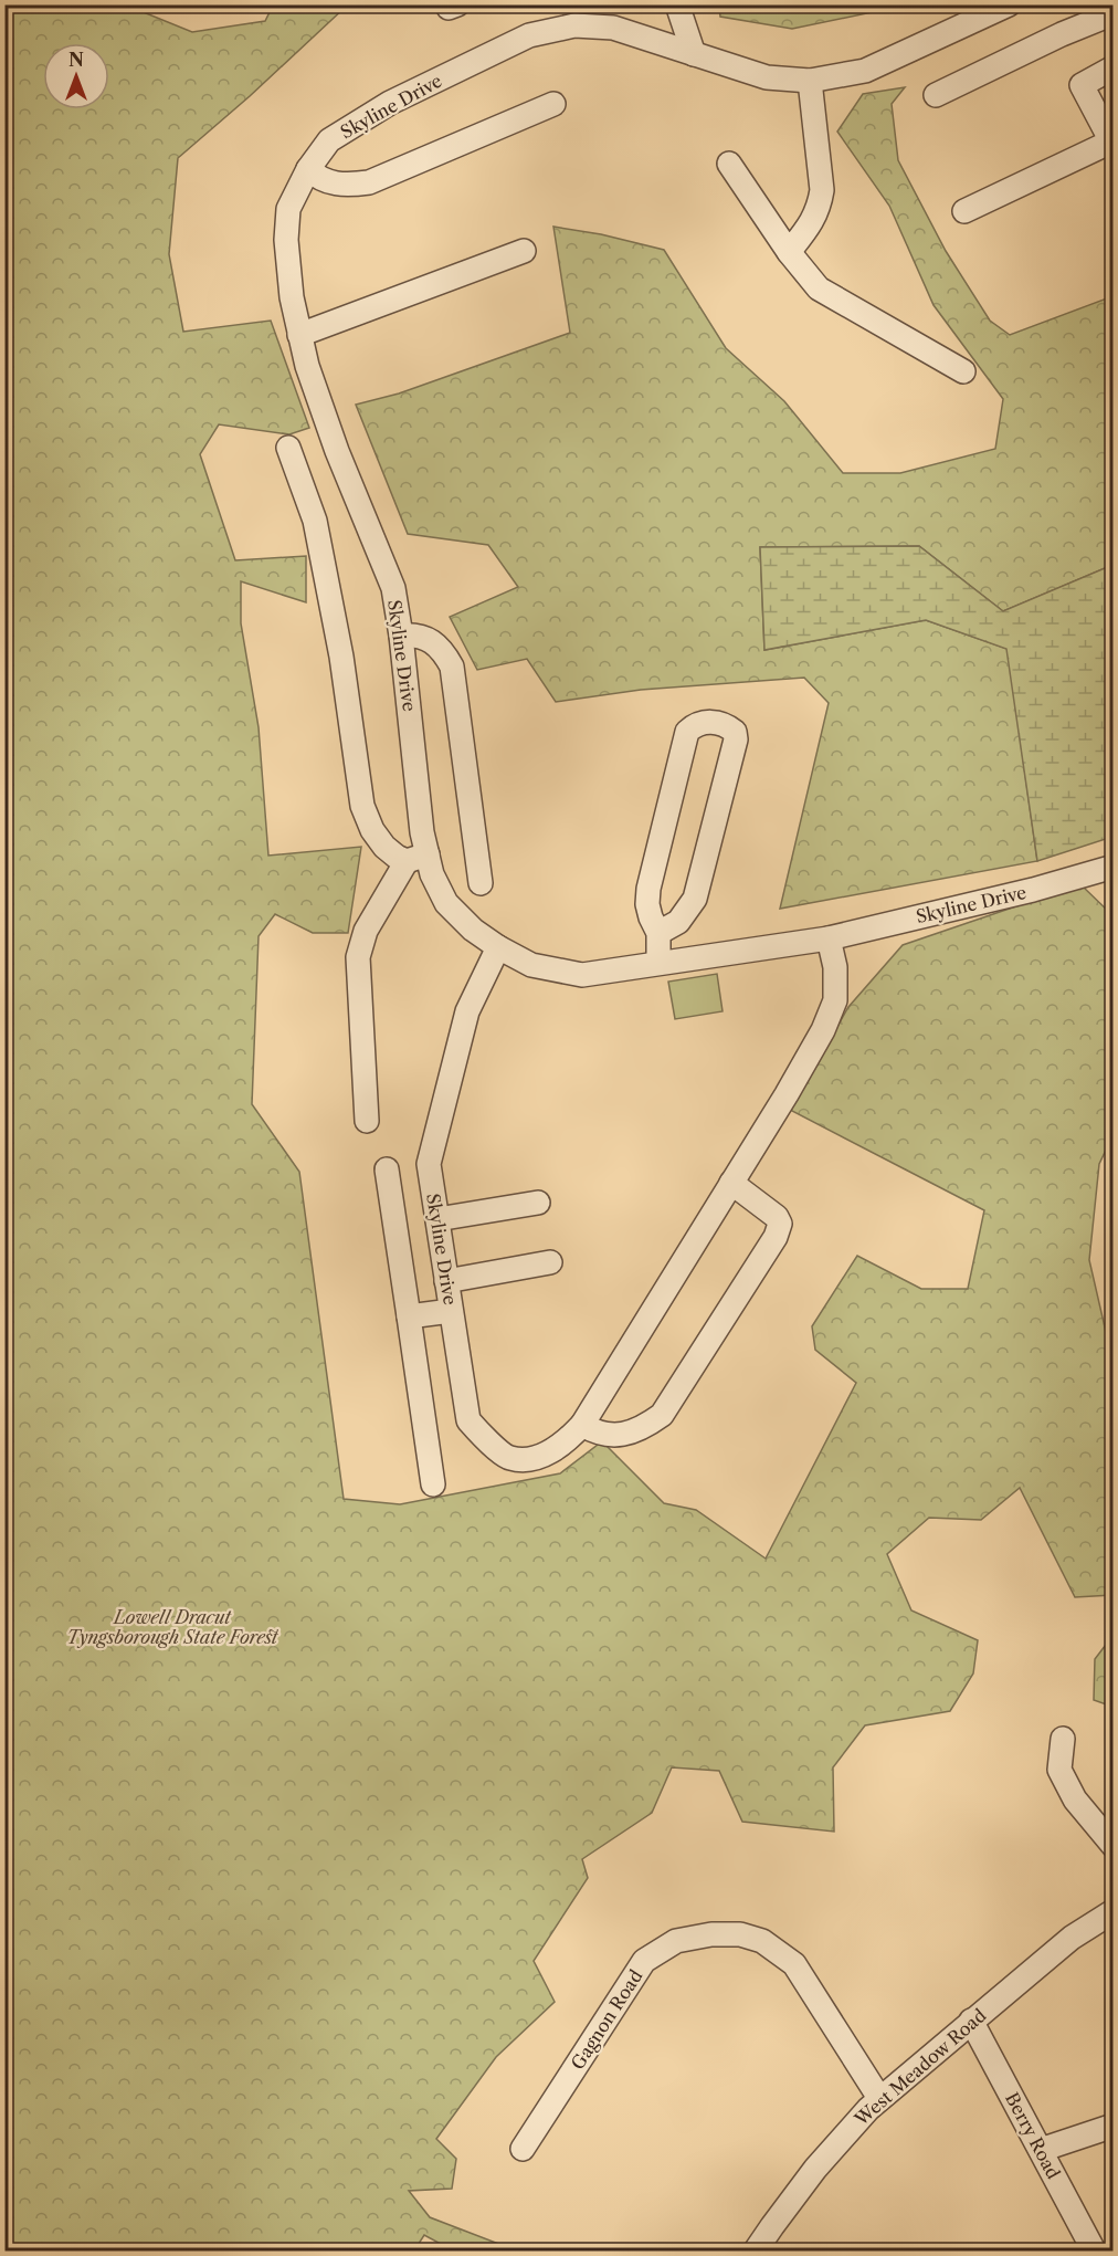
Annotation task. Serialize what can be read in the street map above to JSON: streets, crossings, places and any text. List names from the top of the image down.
{
  "streets": {
    "street": [
      "Skyline Drive",
      "Gagnon Road",
      "West Meadow Road",
      "Berry Road"
    ]
  },
  "crossings": [
    ["Gagnon Road", "West Meadow Road"],
    ["West Meadow Road", "Berry Road"]
  ],
  "parks": ["Lowell Dracut Tyngsborough State Forest"],
  "north": "top"
}
